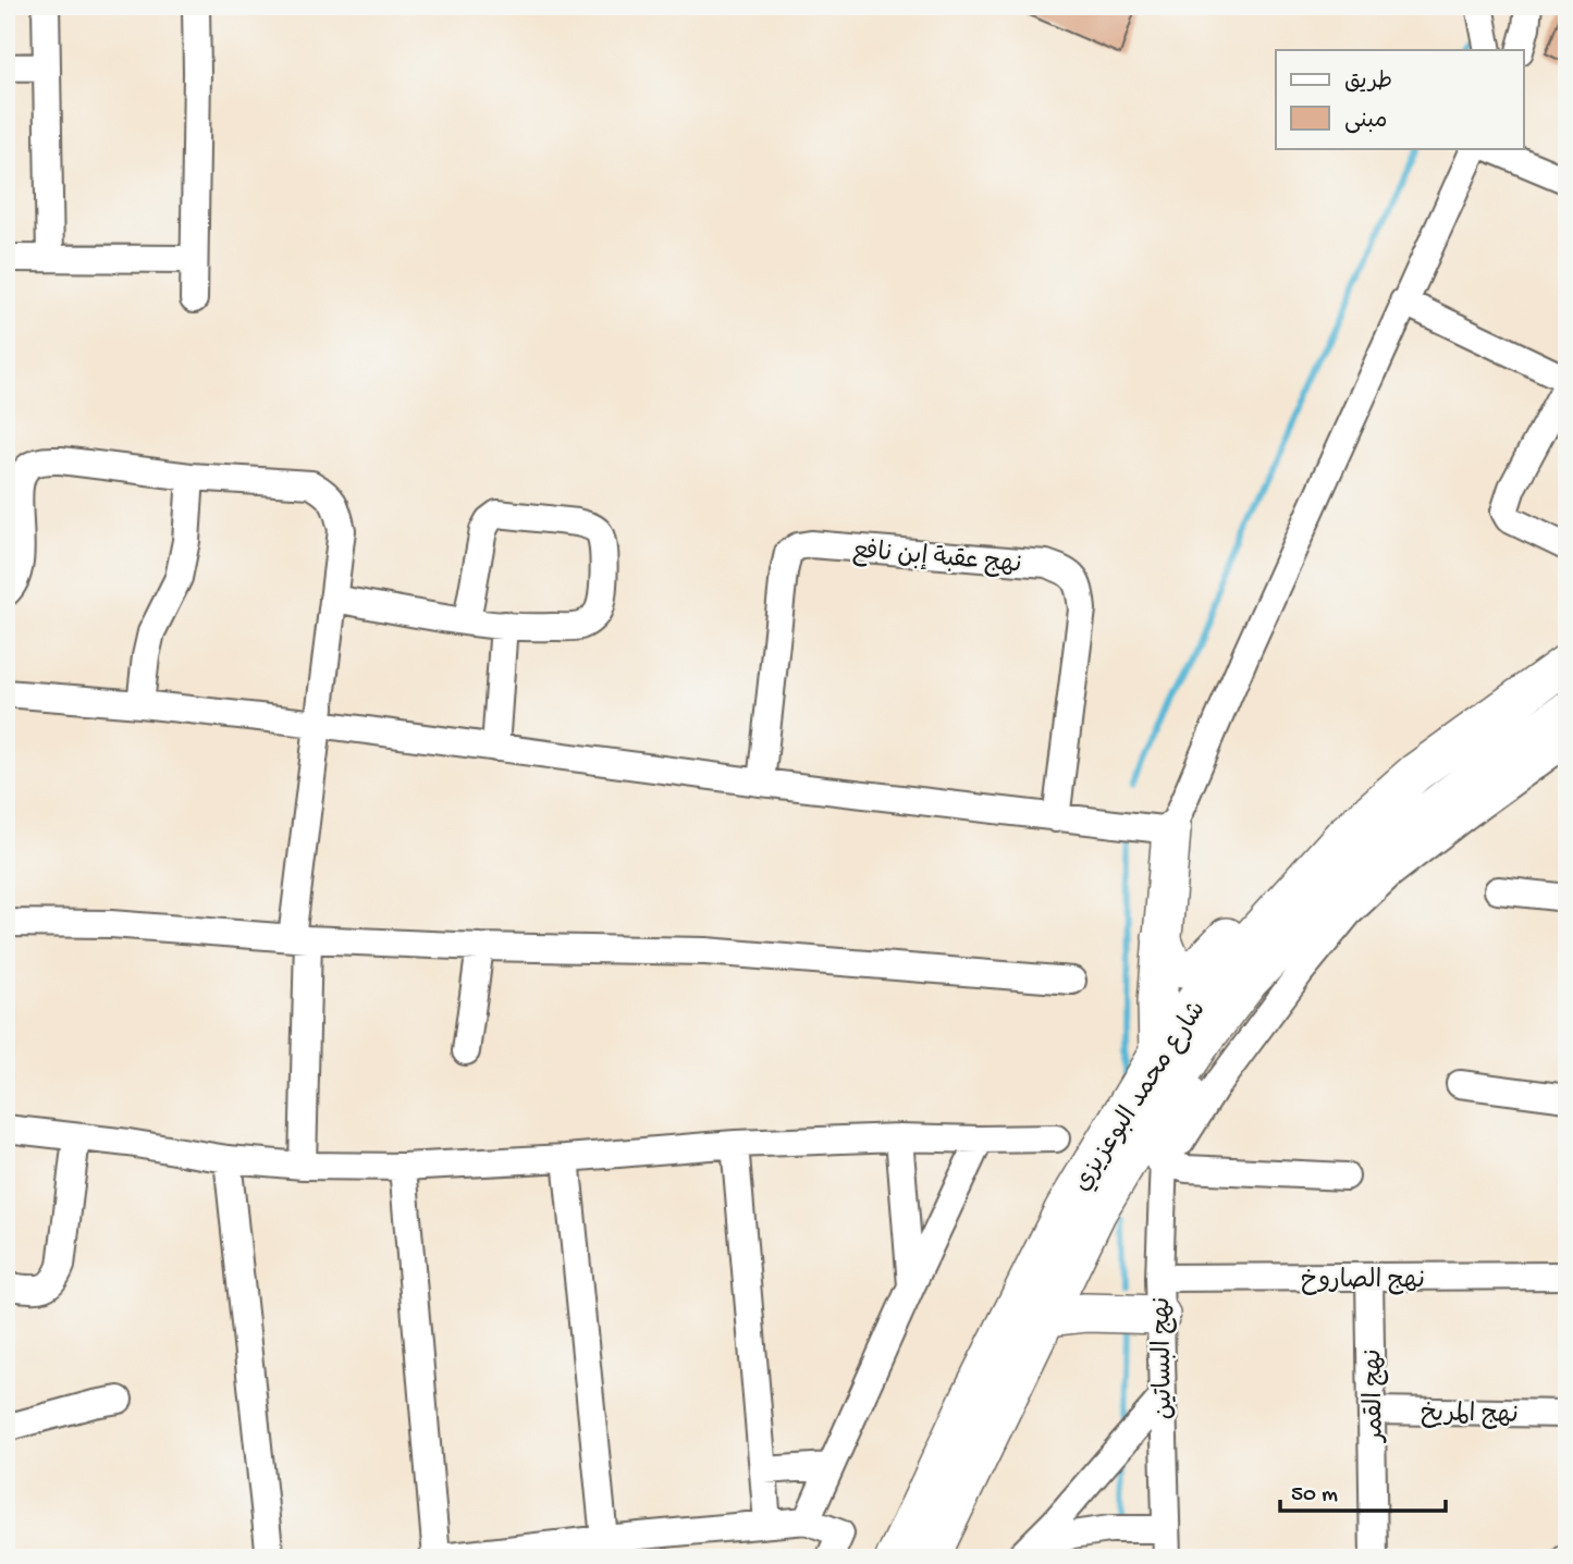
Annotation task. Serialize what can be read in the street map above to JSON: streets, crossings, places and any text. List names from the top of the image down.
{
  "streets": {
    "highway": ["شارع محمد البوعزيزي"],
    "street": [
      "نهج عقبة إبن نافع",
      "نهج الصاروخ",
      "نهج البساتين",
      "نهج القمر",
      "نهج المريخ"
    ]
  },
  "crossings": [
    ["نهج الصاروخ", "نهج البساتين"],
    ["نهج الصاروخ", "نهج القمر"],
    ["نهج القمر", "نهج المريخ"]
  ],
  "legend": ["طريق", "مبنى"],
  "scale_bar": "50 m"
}
